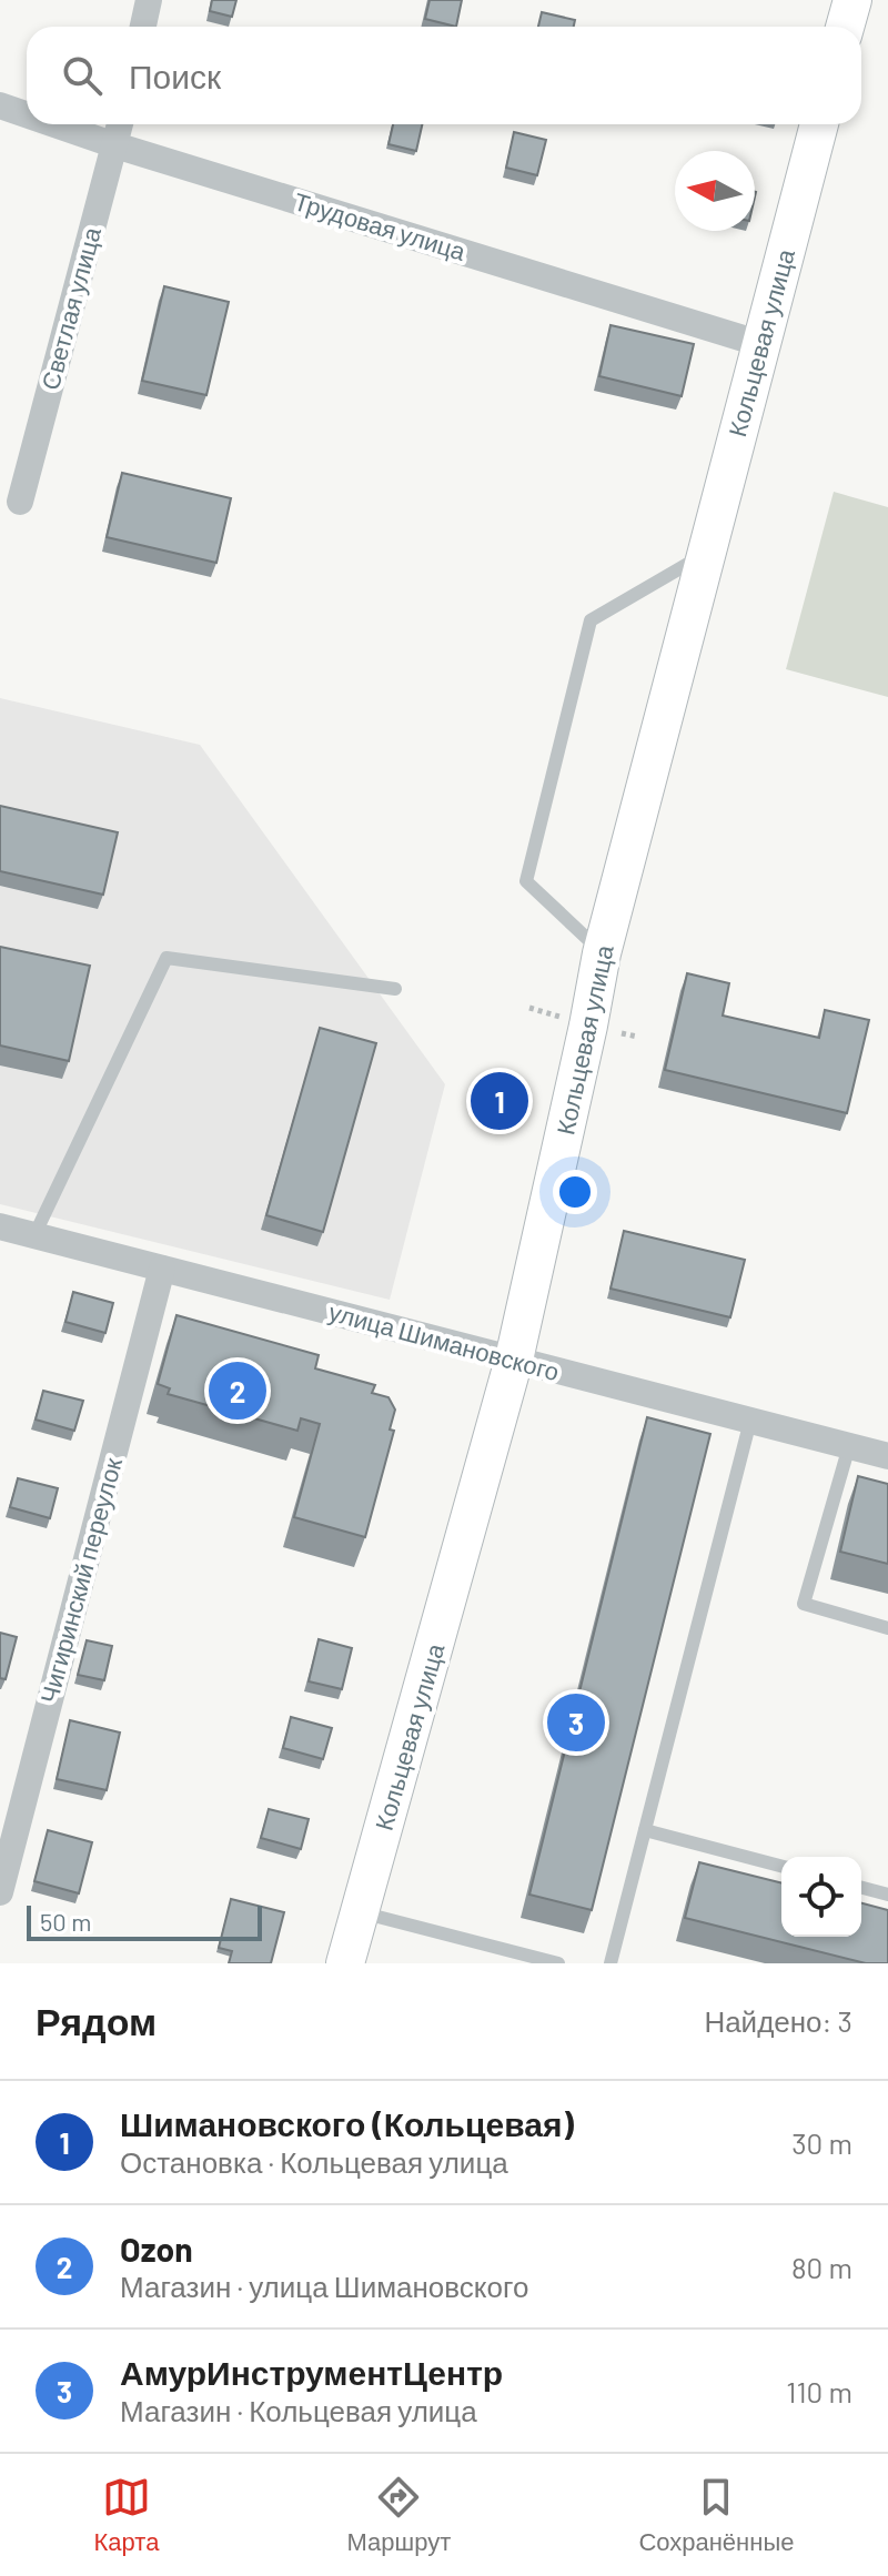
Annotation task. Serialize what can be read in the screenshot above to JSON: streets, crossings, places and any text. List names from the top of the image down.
{
  "streets": {
    "street": [
      "Трудовая улица",
      "Светлая улица",
      "Кольцевая улица",
      "улица Шимановского",
      "Чигиринский переулок"
    ]
  },
  "crossings": [
    ["Трудовая улица", "Светлая улица"],
    ["Трудовая улица", "Кольцевая улица"],
    ["Кольцевая улица", "улица Шимановского"],
    ["улица Шимановского", "Чигиринский переулок"]
  ],
  "scale_bar": "50 m",
  "north": "left",
  "page": {
    "search": "Поиск",
    "pins": ["1", "2", "3"],
    "scale": "50 m",
    "heading": ["Рядом", "Найдено: 3"],
    "list": [
      {
        "mark": "1",
        "name": "Шимановского (Кольцевая)",
        "note": "Остановка · Кольцевая улица",
        "value": "30 m"
      },
      {
        "mark": "2",
        "name": "Ozon",
        "note": "Магазин · улица Шимановского",
        "value": "80 m"
      },
      {
        "mark": "3",
        "name": "АмурИнструментЦентр",
        "note": "Магазин · Кольцевая улица",
        "value": "110 m"
      }
    ],
    "nav": ["Карта", "Маршрут", "Сохранённые"]
  }
}
